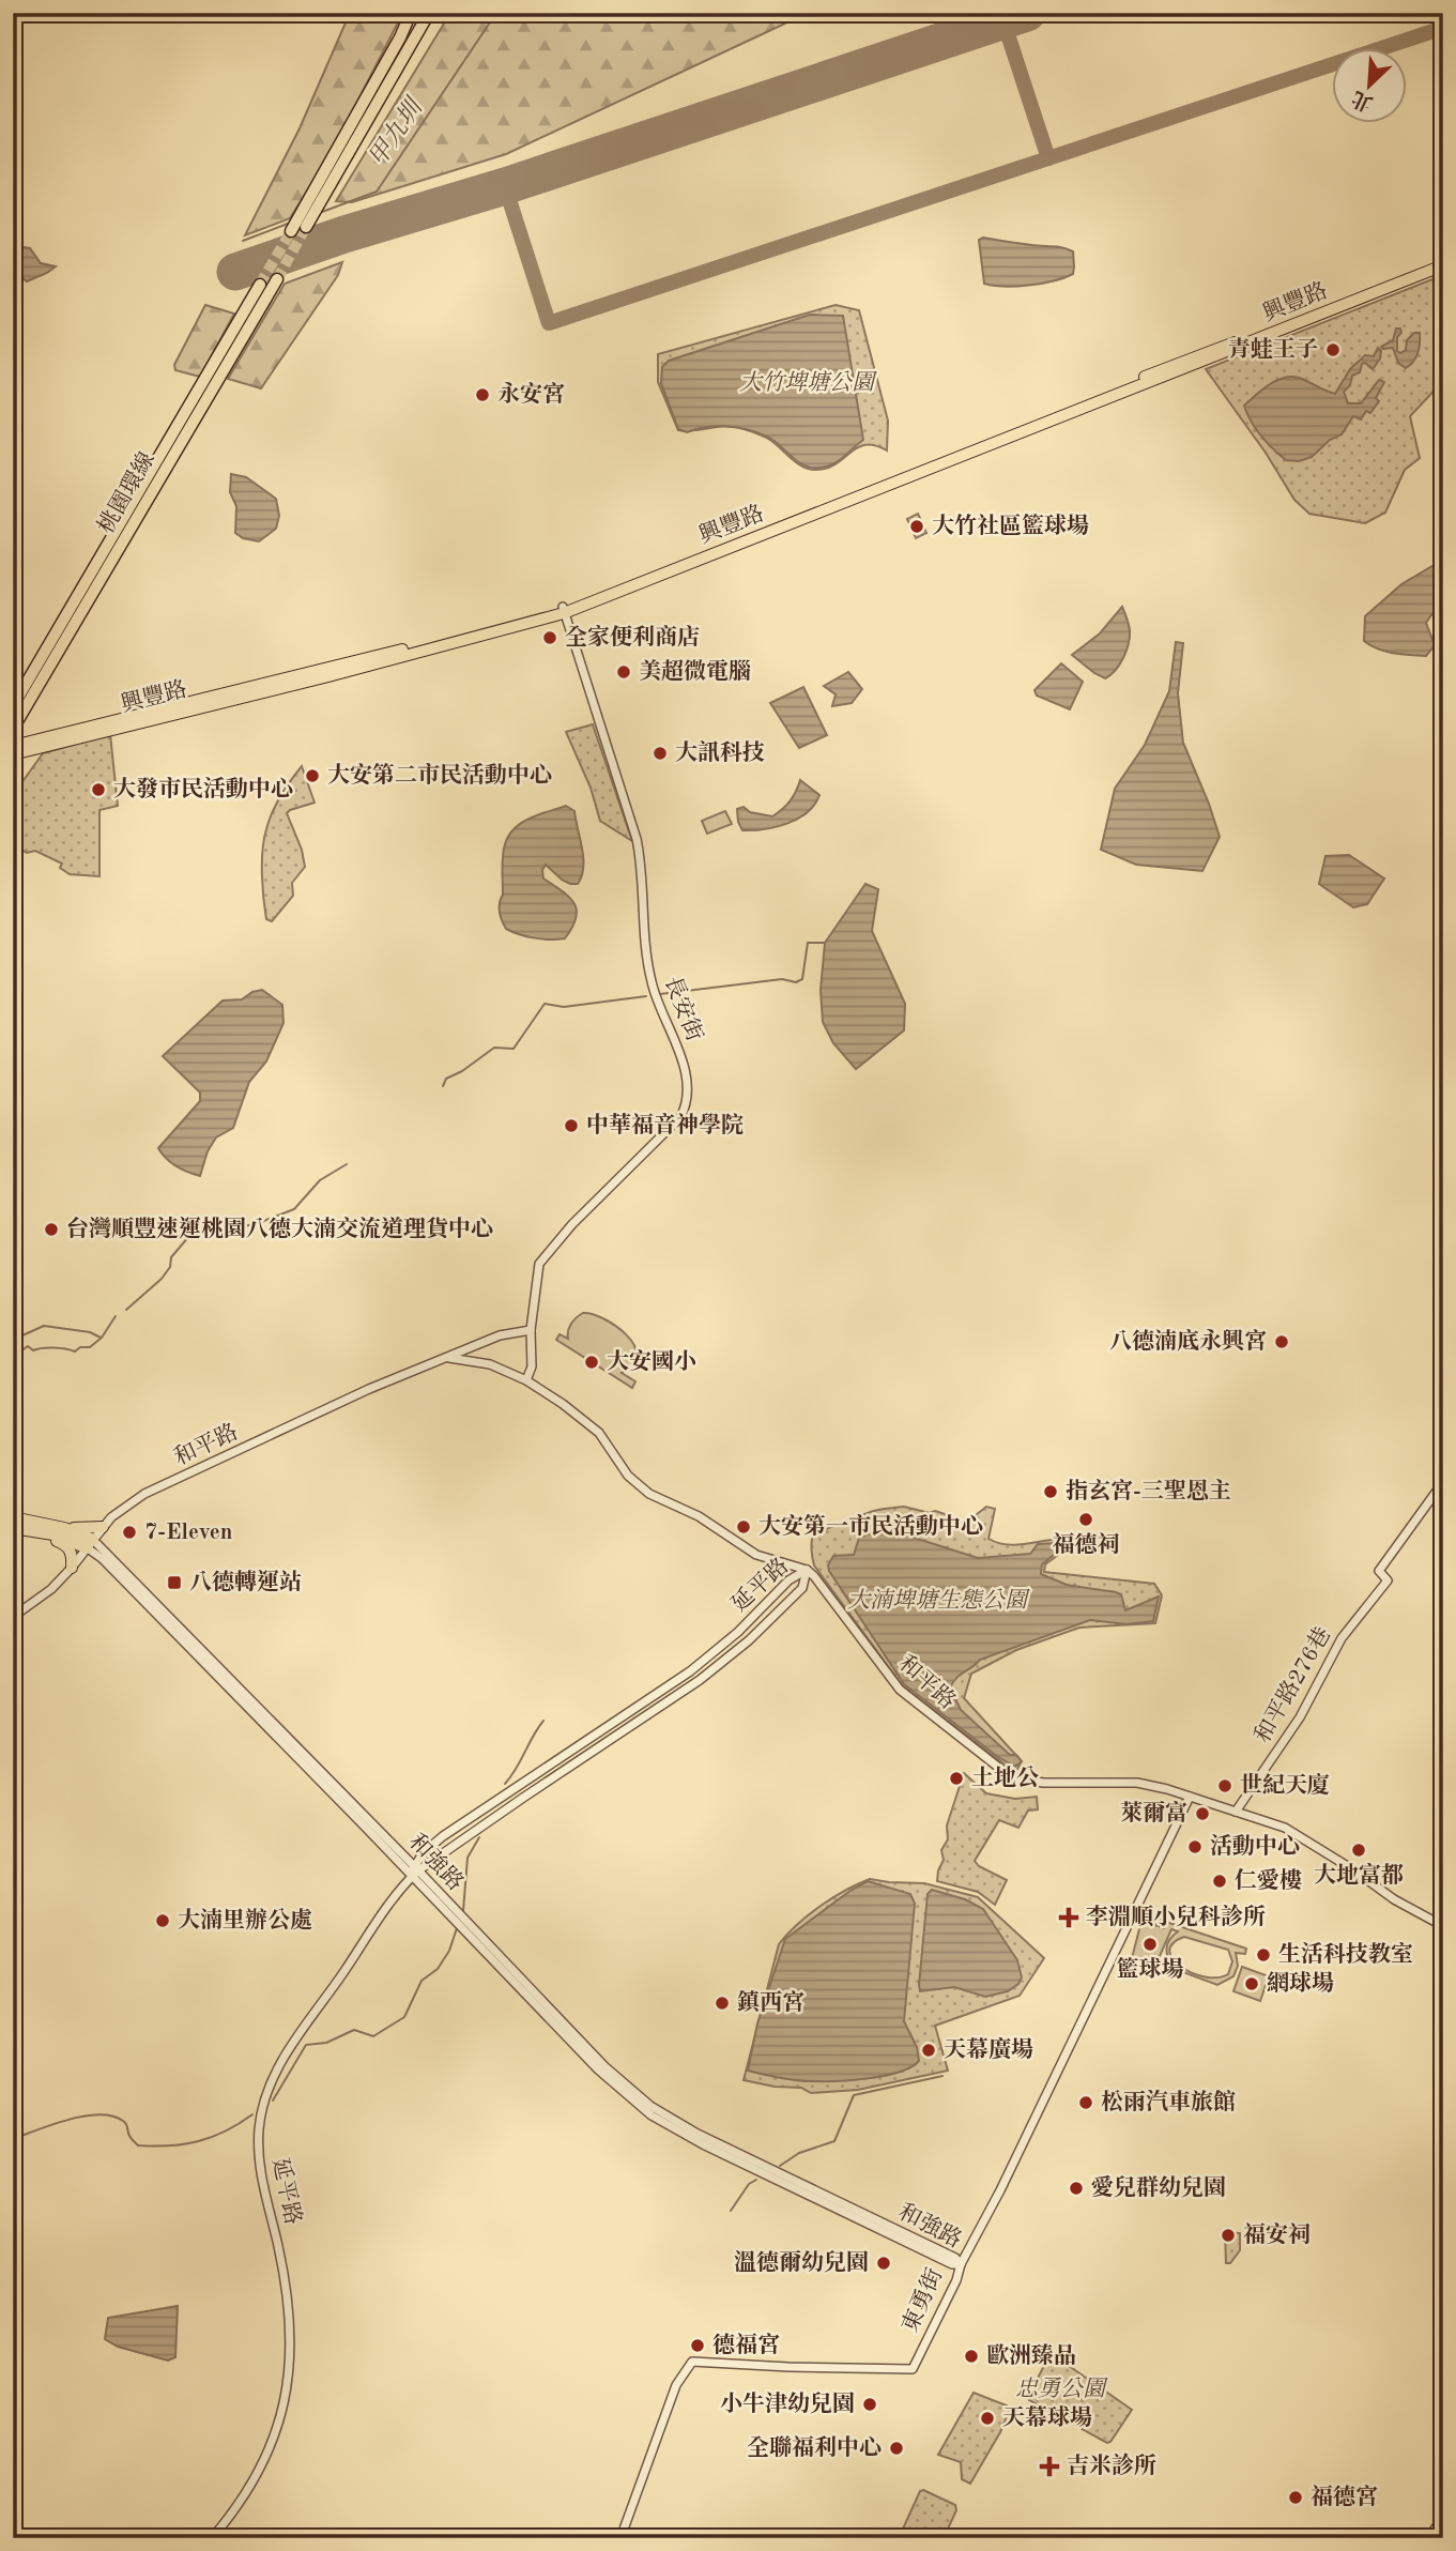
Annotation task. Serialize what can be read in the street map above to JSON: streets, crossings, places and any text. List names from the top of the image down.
{
  "streets": {
    "highway": ["桃園環線"],
    "main road": ["興豐路"],
    "street": [
      "長安街",
      "和平路",
      "延平路",
      "和平路276巷",
      "和強路",
      "東勇街"
    ]
  },
  "crossings": [
    ["興豐路", "長安街"],
    ["長安街", "和平路"],
    ["和平路", "延平路"],
    ["和平路", "和平路276巷"],
    ["和平路", "和強路"],
    ["和平路", "東勇街"],
    ["延平路", "和強路"],
    ["和強路", "東勇街"]
  ],
  "water": ["甲九圳"],
  "parks": ["大竹埤塘公園", "大湳埤塘生態公園", "忠勇公園"],
  "places": {
    "other": [
      "青蛙王子",
      "永安宮",
      "大竹社區籃球場",
      "全家便利商店",
      "美超微電腦",
      "大訊科技",
      "大安第二市民活動中心",
      "大發市民活動中心",
      "中華福音神學院",
      "台灣順豐速運桃園八德大湳交流道理貨中心",
      "八德湳底永興宮",
      "大安國小",
      "指玄宮-三聖恩主",
      "福德祠",
      "大安第一市民活動中心",
      "7-Eleven",
      "土地公",
      "世紀天廈",
      "萊爾富",
      "活動中心",
      "大地富都",
      "仁愛樓",
      "大湳里辦公處",
      "籃球場",
      "生活科技教室",
      "網球場",
      "鎮西宮",
      "天幕廣場",
      "松雨汽車旅館",
      "愛兒群幼兒園",
      "福安祠",
      "溫德爾幼兒園",
      "德福宮",
      "歐洲臻品",
      "小牛津幼兒園",
      "天幕球場",
      "全聯福利中心",
      "福德宮"
    ],
    "transit": ["八德轉運站"],
    "health": ["李淵順小兒科診所", "吉米診所"]
  },
  "north": "bottom left"
}
